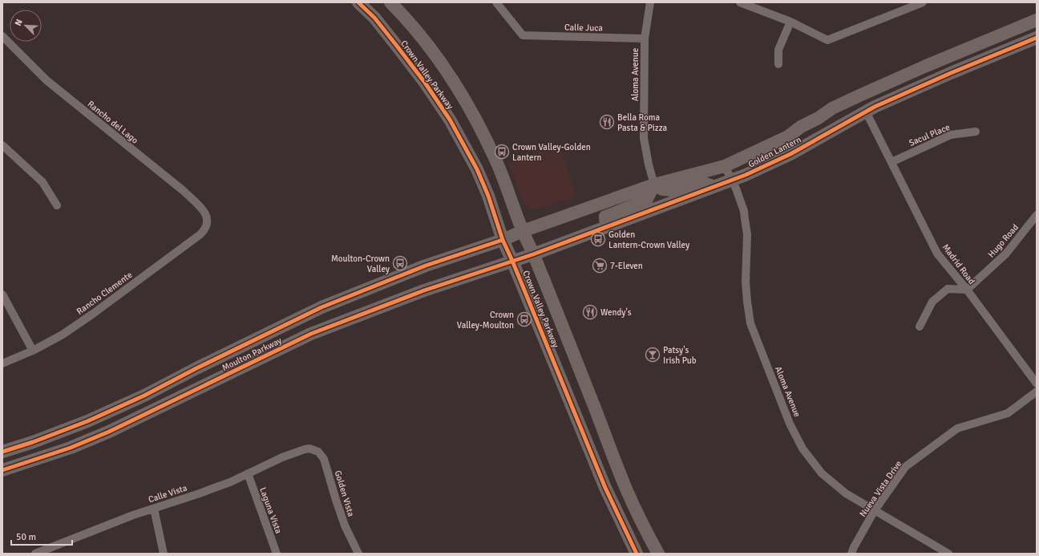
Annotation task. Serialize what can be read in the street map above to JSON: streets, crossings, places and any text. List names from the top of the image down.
{
  "streets": {
    "main road": ["Crown Valley Parkway", "Golden Lantern", "Moulton Parkway"],
    "street": [
      "Calle Juca",
      "Aloma Avenue",
      "Rancho del Lago",
      "Sacul Place",
      "Hugo Road",
      "Madrid Road",
      "Rancho Clemente",
      "Nueva Vista Drive",
      "Calle Vista",
      "Golden Vista",
      "Laguna Vista"
    ]
  },
  "crossings": [
    ["Calle Juca", "Aloma Avenue"],
    ["Crown Valley Parkway", "Golden Lantern"],
    ["Crown Valley Parkway", "Moulton Parkway"],
    ["Aloma Avenue", "Golden Lantern"],
    ["Aloma Avenue", "Nueva Vista Drive"],
    ["Rancho del Lago", "Rancho Clemente"],
    ["Sacul Place", "Madrid Road"],
    ["Golden Lantern", "Madrid Road"],
    ["Golden Lantern", "Moulton Parkway"],
    ["Hugo Road", "Madrid Road"],
    ["Calle Vista", "Golden Vista"],
    ["Calle Vista", "Laguna Vista"]
  ],
  "places": {
    "restaurant": ["Bella Roma Pasta & Pizza", "Wendy's"],
    "bus stop": [
      "Crown Valley-Golden Lantern",
      "Golden Lantern-Crown Valley",
      "Moulton-Crown Valley",
      "Crown Valley-Moulton"
    ],
    "supermarket": ["7-Eleven"],
    "bar": ["Patsy's Irish Pub"]
  },
  "scale_bar": "50 m",
  "north": "top left"
}
